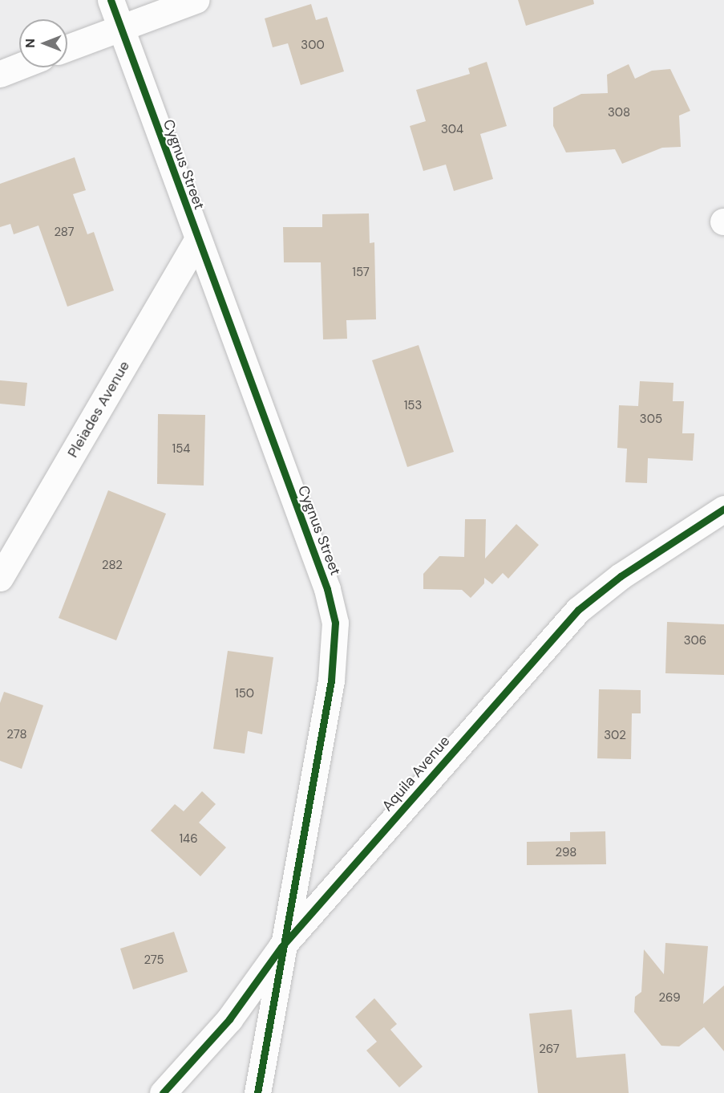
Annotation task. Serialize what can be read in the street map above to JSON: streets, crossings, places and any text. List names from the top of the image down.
{
  "streets": {
    "street": ["Cygnus Street", "Pleiades Avenue", "Aquila Avenue"]
  },
  "crossings": [
    ["Cygnus Street", "Pleiades Avenue"],
    ["Cygnus Street", "Aquila Avenue"]
  ],
  "house_numbers": [
    "300",
    "308",
    "304",
    "287",
    "157",
    "153",
    "305",
    "154",
    "282",
    "306",
    "150",
    "278",
    "302",
    "146",
    "298",
    "275",
    "269",
    "267"
  ],
  "north": "left"
}
